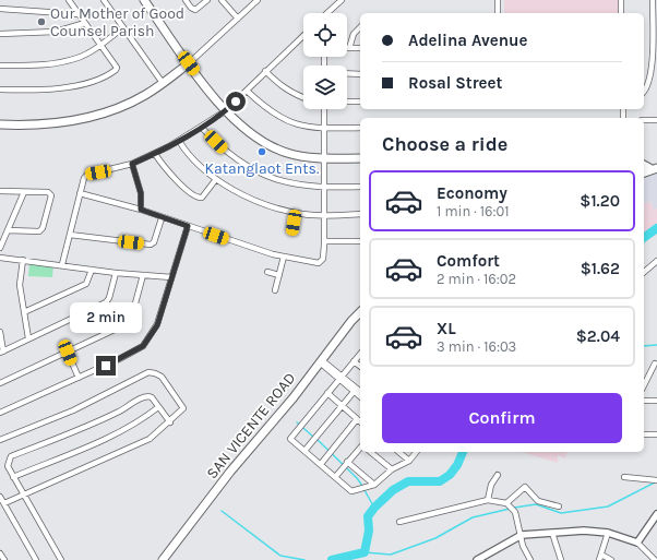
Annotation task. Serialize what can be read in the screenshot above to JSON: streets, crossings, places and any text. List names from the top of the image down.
{
  "streets": {
    "main road": ["SAN VICENTE ROAD"]
  },
  "places": ["Our Mother of Good Counsel Parish", "Katanglaot Ents."],
  "page": {
    "banner": ["Adelina Avenue", "Rosal Street"],
    "heading": "Choose a ride",
    "list": [
      {
        "name": "Economy",
        "note": "1 min · 16:01",
        "value": "$1.20"
      },
      {
        "name": "Comfort",
        "note": "2 min · 16:02",
        "value": "$1.62"
      },
      {
        "name": "XL",
        "note": "3 min · 16:03",
        "value": "$2.04"
      }
    ],
    "bubble": "2 min",
    "buttons": "Confirm"
  }
}
